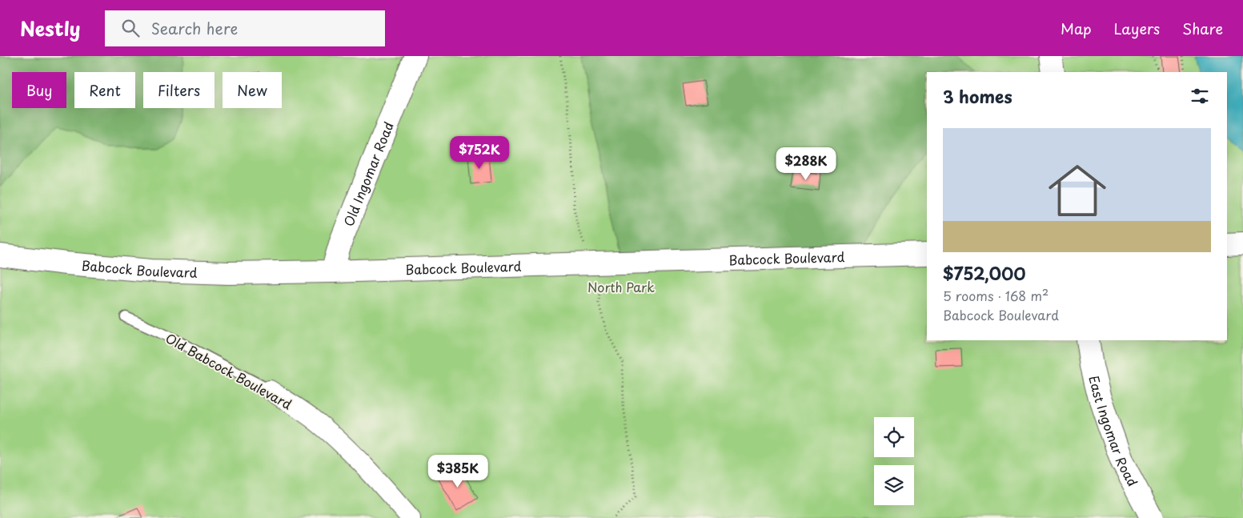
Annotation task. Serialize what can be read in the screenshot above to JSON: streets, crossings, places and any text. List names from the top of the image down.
{
  "streets": {
    "main road": ["Old Ingomar Road", "Babcock Boulevard", "East Ingomar Road"],
    "street": ["Old Babcock Boulevard"]
  },
  "crossings": [
    ["Old Ingomar Road", "Babcock Boulevard"]
  ],
  "parks": ["North Park"],
  "page": {
    "header": "Nestly",
    "search": "Search here",
    "nav": ["Map", "Layers", "Share"],
    "chip": [
      "Buy",
      "Rent",
      "Filters",
      "New"
    ],
    "heading": "3 homes",
    "list": [
      {
        "name": "$752,000",
        "note": "5 rooms · 168 m² · Babcock Boulevard"
      }
    ],
    "price": ["$752K", "$288K", "$385K"]
  }
}
